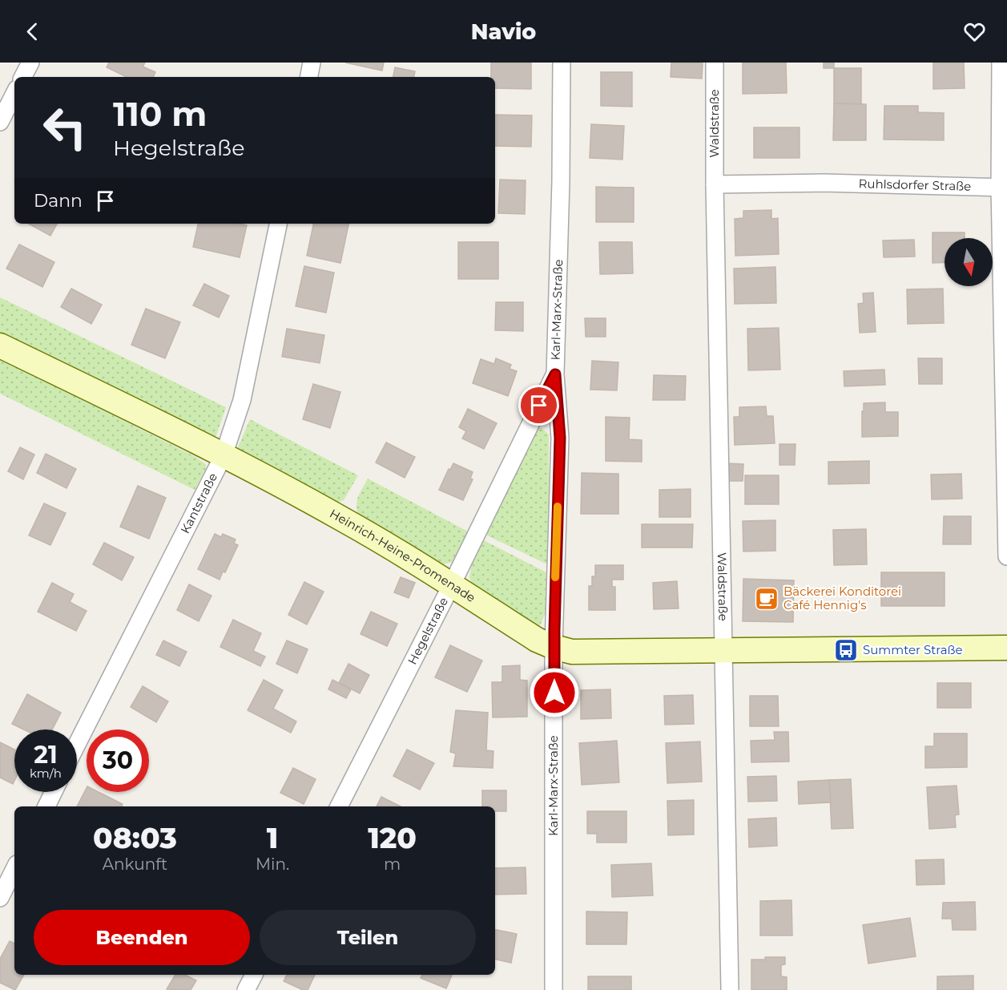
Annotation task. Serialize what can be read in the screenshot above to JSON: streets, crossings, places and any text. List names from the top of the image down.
{
  "streets": {
    "street": [
      "Waldstraße",
      "Ruhlsdorfer Straße",
      "Karl-Marx-Straße",
      "Kantstraße",
      "Heinrich-Heine-Promenade",
      "Hegelstraße"
    ]
  },
  "crossings": [
    ["Waldstraße", "Ruhlsdorfer Straße"],
    ["Waldstraße", "Heinrich-Heine-Promenade"],
    ["Karl-Marx-Straße", "Heinrich-Heine-Promenade"],
    ["Karl-Marx-Straße", "Hegelstraße"],
    ["Kantstraße", "Heinrich-Heine-Promenade"],
    ["Heinrich-Heine-Promenade", "Hegelstraße"]
  ],
  "places": {
    "cafe": ["Bäckerei Konditorei Café Hennig's"],
    "bus stop": ["Summter Straße"]
  },
  "north": "bottom",
  "page": {
    "header": "Navio",
    "turn": ["110 m", "Hegelstraße"],
    "then": "Dann",
    "speed": "21 km/h",
    "limit": "30",
    "eta": [
      "08:03",
      "Ankunft",
      "1",
      "Min.",
      "120",
      "m"
    ],
    "buttons": ["Beenden", "Teilen"]
  }
}
